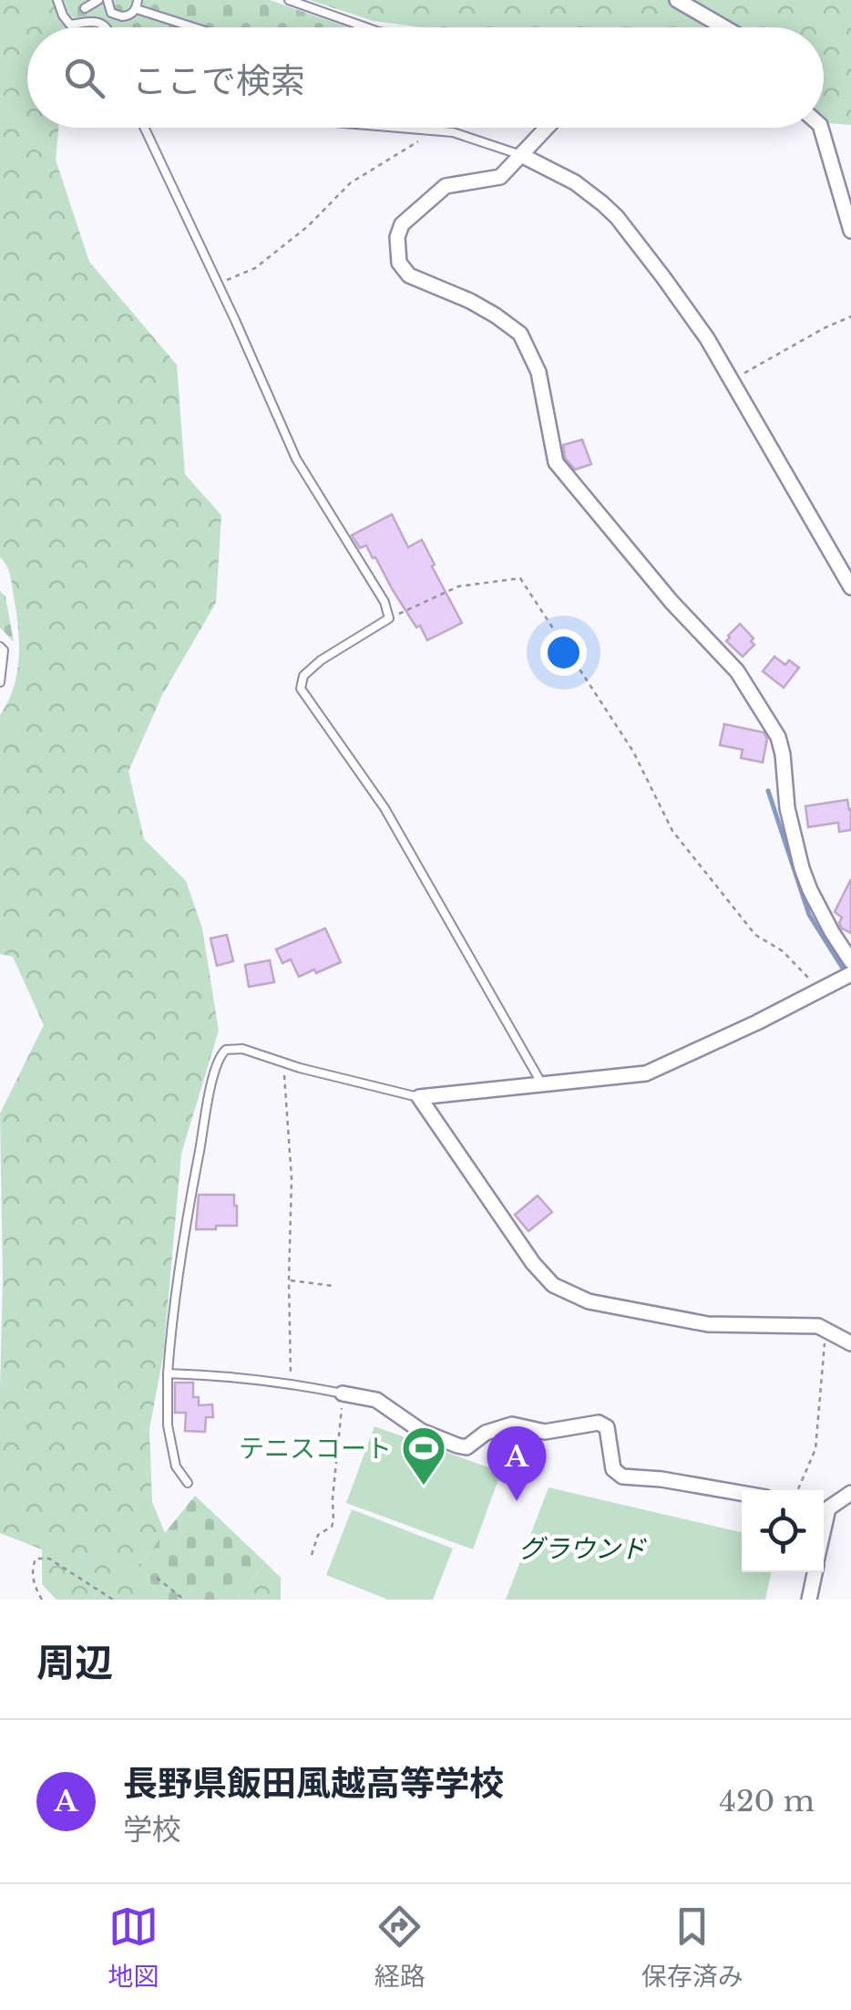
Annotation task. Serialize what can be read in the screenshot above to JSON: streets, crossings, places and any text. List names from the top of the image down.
{
  "parks": ["グラウンド"],
  "places": {
    "sports": ["テニスコート"]
  },
  "page": {
    "search": "ここで検索",
    "pins": "A",
    "heading": "周辺",
    "list": [
      {
        "mark": "A",
        "name": "長野県飯田風越高等学校",
        "note": "学校",
        "value": "420 m"
      }
    ],
    "nav": ["地図", "経路", "保存済み"]
  }
}
